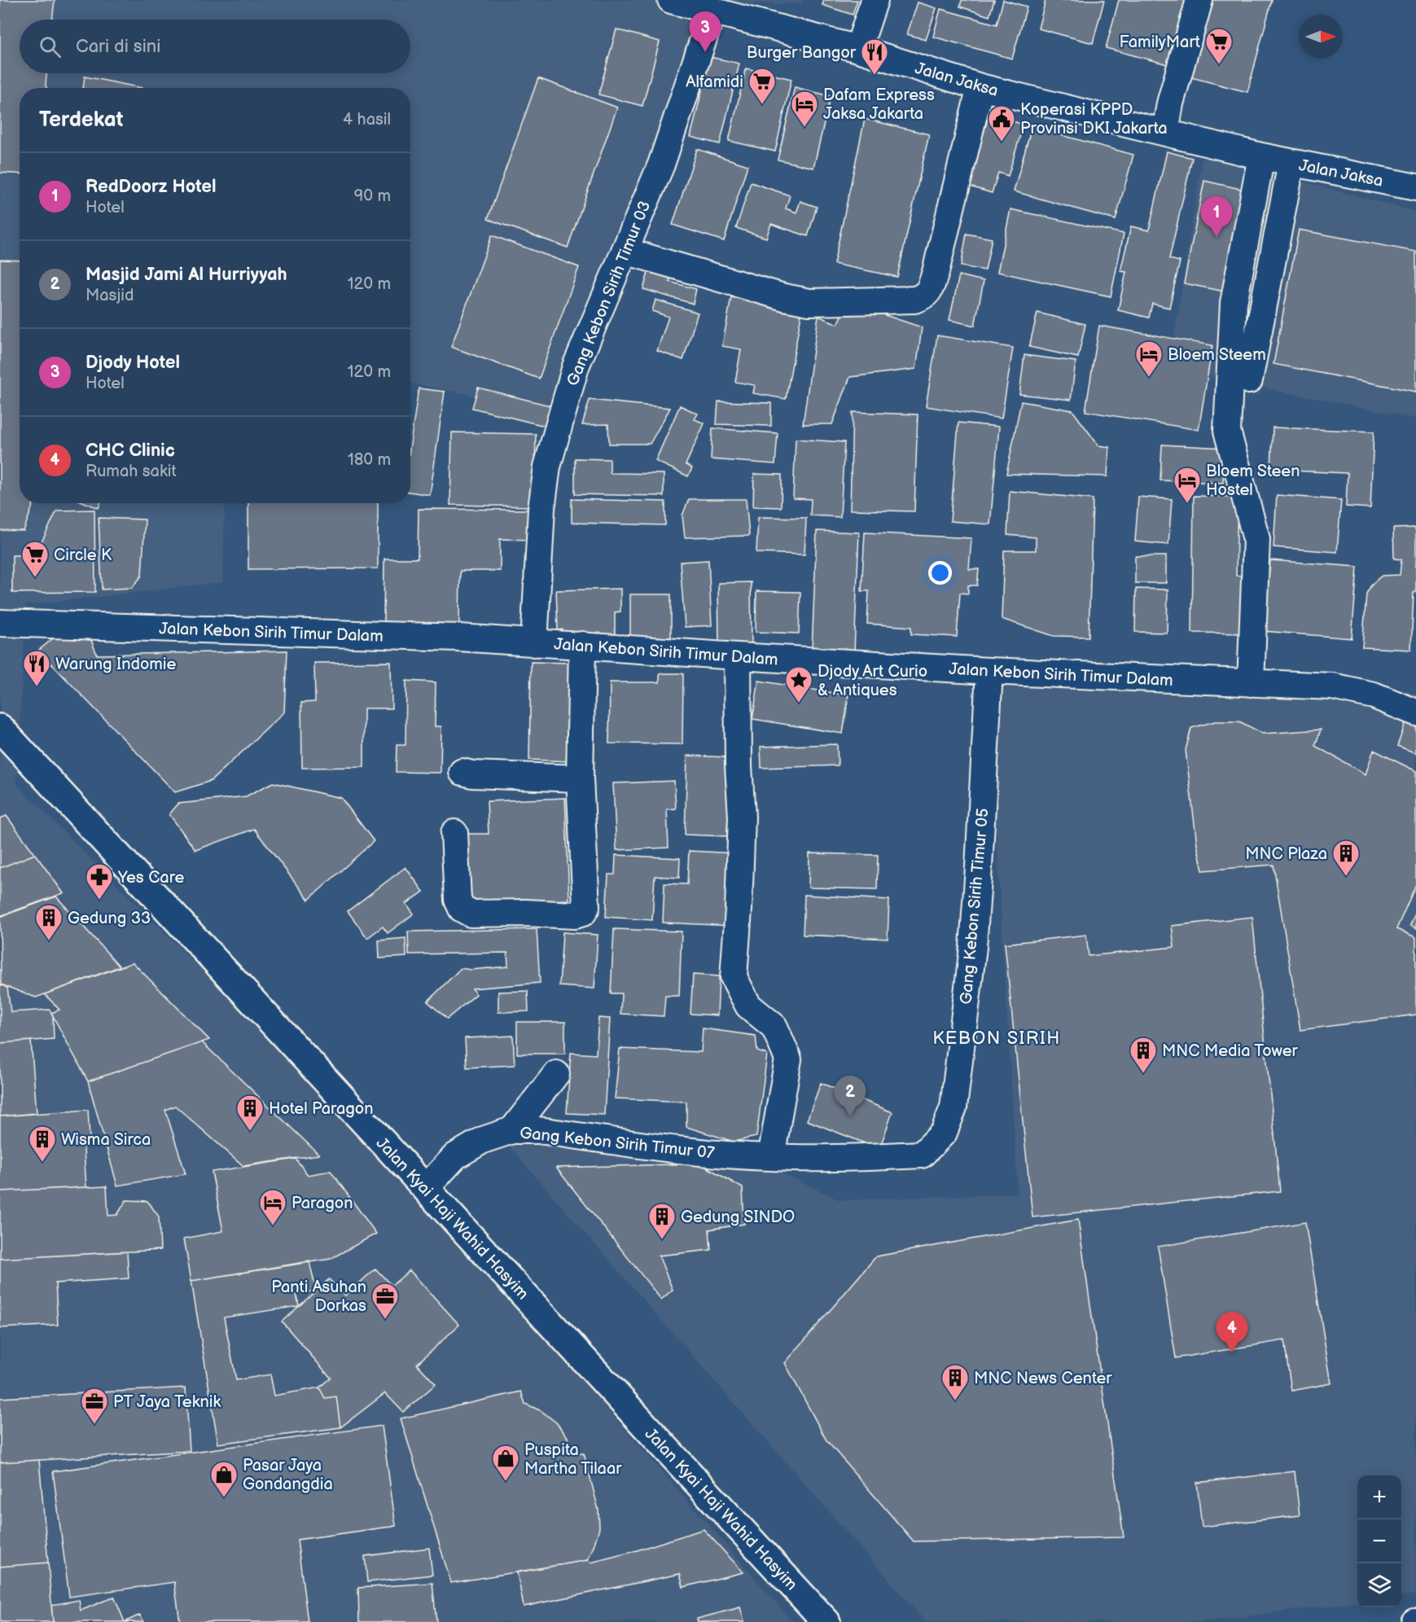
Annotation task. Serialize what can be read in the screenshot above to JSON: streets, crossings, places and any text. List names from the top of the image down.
{
  "streets": {
    "street": [
      "Jalan Jaksa",
      "Gang Kebon Sirih Timur 03",
      "Jalan Kebon Sirih Timur Dalam",
      "Gang Kebon Sirih Timur 05",
      "Gang Kebon Sirih Timur 07",
      "Jalan Kyai Haji Wahid Hasyim"
    ]
  },
  "crossings": [
    ["Jalan Jaksa", "Gang Kebon Sirih Timur 03"],
    ["Gang Kebon Sirih Timur 03", "Jalan Kebon Sirih Timur Dalam"],
    ["Jalan Kebon Sirih Timur Dalam", "Gang Kebon Sirih Timur 05"],
    ["Gang Kebon Sirih Timur 05", "Gang Kebon Sirih Timur 07"],
    ["Gang Kebon Sirih Timur 07", "Jalan Kyai Haji Wahid Hasyim"]
  ],
  "districts": ["KEBON SIRIH"],
  "places": {
    "supermarket": ["FamilyMart", "Alfamidi", "Circle K"],
    "restaurant": ["Burger Bangor", "Warung Indomie"],
    "hotel": [
      "Dafam Express Jaksa Jakarta",
      "Bloem Steem",
      "Bloem Steen Hostel",
      "Paragon"
    ],
    "public building": ["Koperasi KPPD Provinsi DKI Jakarta"],
    "place": ["Djody Art Curio & Antiques"],
    "building": [
      "MNC Plaza",
      "Gedung 33",
      "MNC Media Tower",
      "Hotel Paragon",
      "Wisma Sirca",
      "Gedung SINDO",
      "MNC News Center"
    ],
    "pharmacy": ["Yes Care"],
    "office": ["Panti Asuhan Dorkas", "PT Jaya Teknik"],
    "shop": ["Puspita Martha Tilaar", "Pasar Jaya Gondangdia"]
  },
  "north": "right",
  "page": {
    "pins": [
      "3",
      "1",
      "2",
      "4"
    ],
    "search": "Cari di sini",
    "heading": ["Terdekat", "4 hasil"],
    "list": [
      {
        "mark": "1",
        "name": "RedDoorz Hotel",
        "note": "Hotel",
        "value": "90 m"
      },
      {
        "mark": "2",
        "name": "Masjid Jami Al Hurriyyah",
        "note": "Masjid",
        "value": "120 m"
      },
      {
        "mark": "3",
        "name": "Djody Hotel",
        "note": "Hotel",
        "value": "120 m"
      },
      {
        "mark": "4",
        "name": "CHC Clinic",
        "note": "Rumah sakit",
        "value": "180 m"
      }
    ],
    "map_buttons": ["+", "−"]
  }
}
